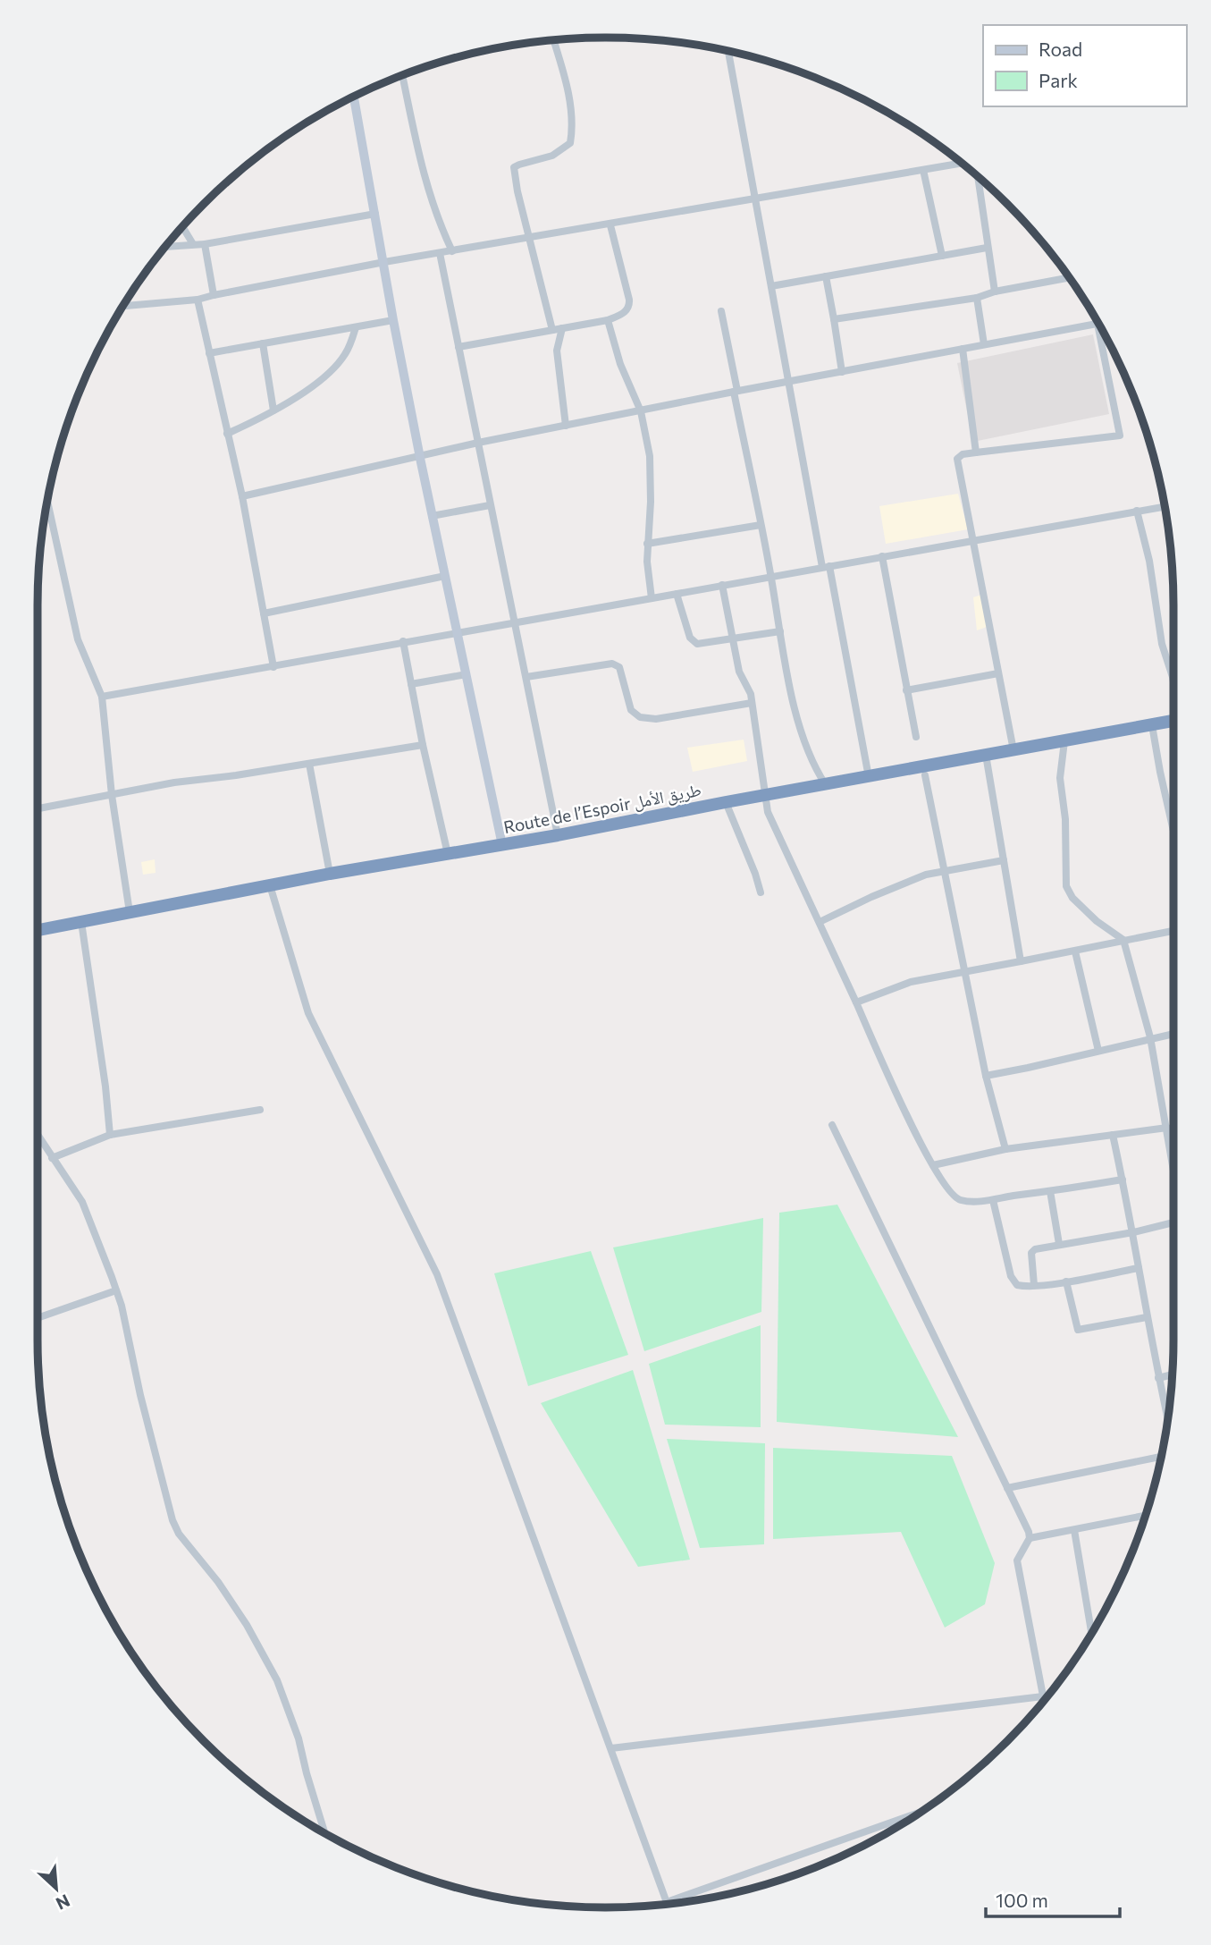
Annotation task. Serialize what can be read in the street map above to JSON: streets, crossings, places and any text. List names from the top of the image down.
{
  "streets": {
    "highway": ["Route de l’Espoir طريق الأمل"]
  },
  "legend": ["Road", "Park"],
  "scale_bar": "100 m",
  "north": "bottom right"
}
